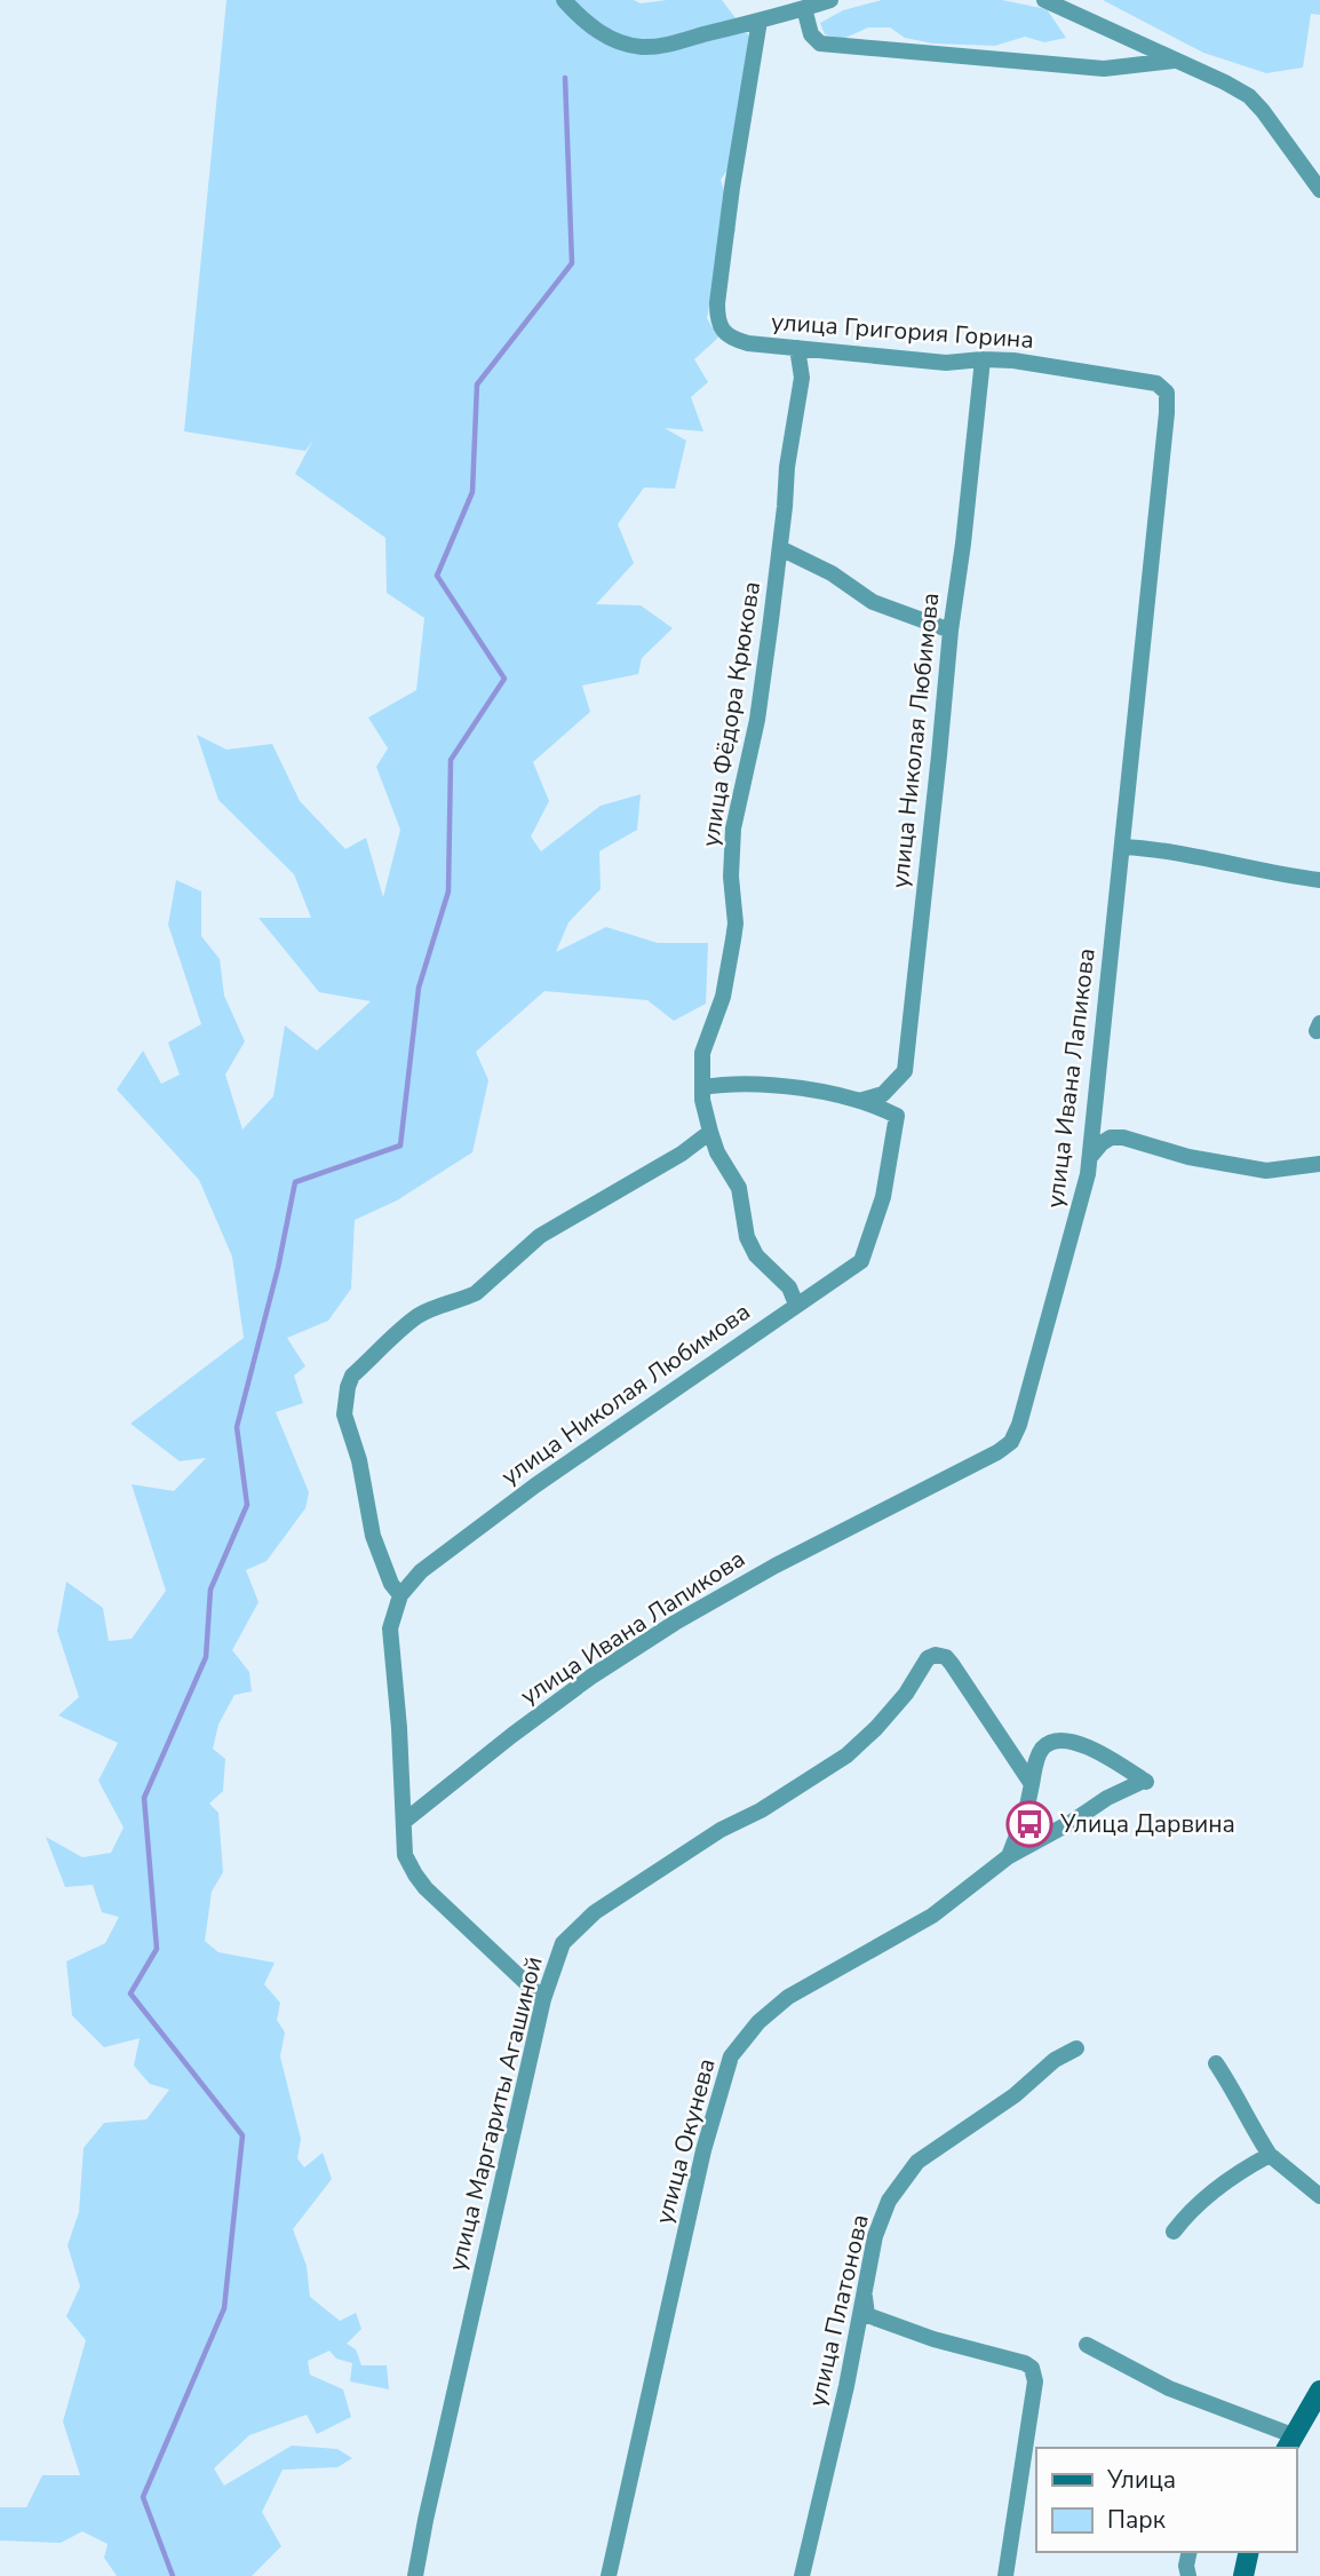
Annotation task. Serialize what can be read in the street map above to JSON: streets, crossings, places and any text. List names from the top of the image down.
{
  "streets": {
    "street": [
      "улица Григория Горина",
      "улица Фёдора Крюкова",
      "улица Николая Любимова",
      "улица Ивана Лапикова",
      "улица Маргариты Агашиной",
      "улица Окунева",
      "улица Платонова"
    ]
  },
  "crossings": [
    ["улица Григория Горина", "улица Фёдора Крюкова"],
    ["улица Григория Горина", "улица Николая Любимова"],
    ["улица Григория Горина", "улица Ивана Лапикова"],
    ["улица Фёдора Крюкова", "улица Николая Любимова"],
    ["улица Маргариты Агашиной", "улица Окунева"]
  ],
  "places": {
    "bus stop": ["Улица Дарвина"]
  },
  "legend": ["Улица", "Парк"]
}
